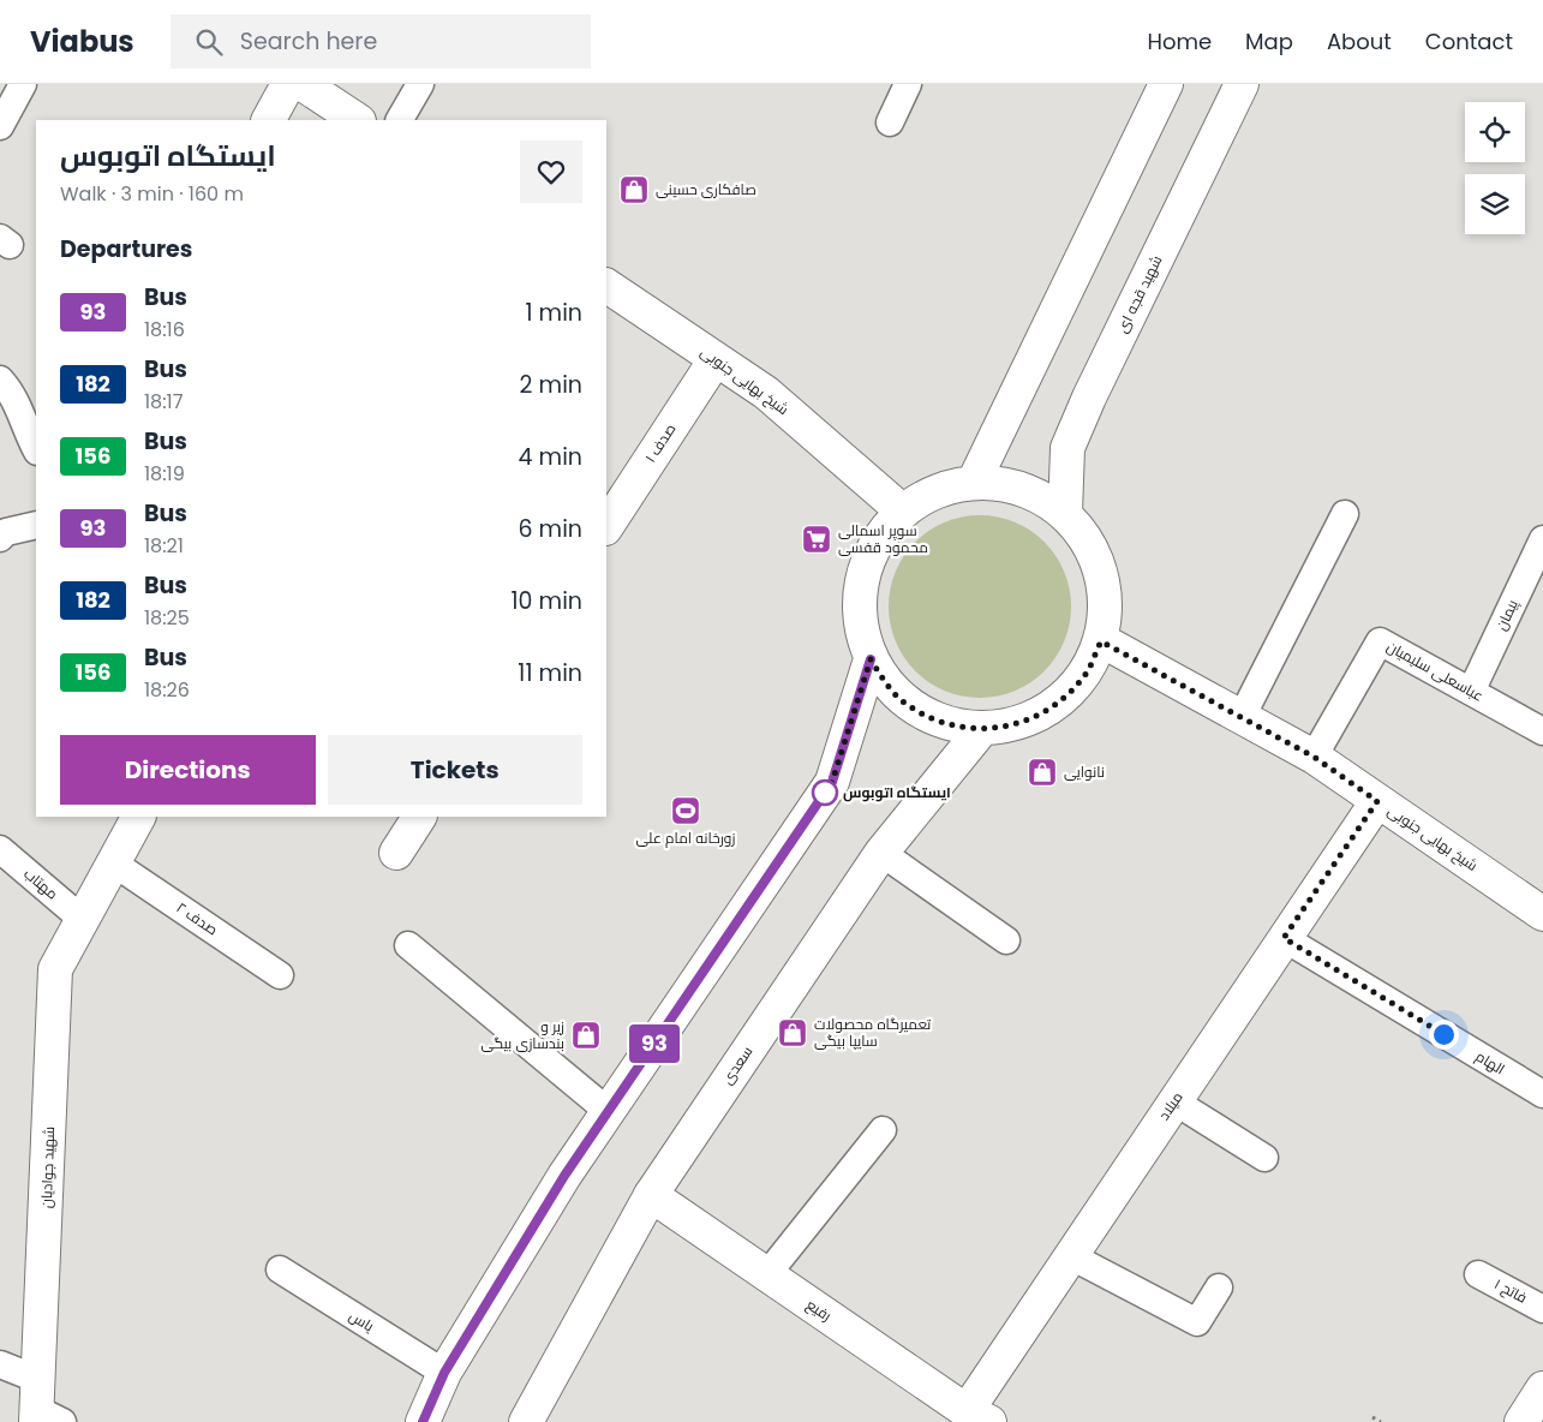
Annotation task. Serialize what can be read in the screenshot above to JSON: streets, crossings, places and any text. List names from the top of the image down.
{
  "streets": {
    "main road": [
      "شهید قجه ای",
      "شیخ بهایی جنوبی",
      "صدف ۱",
      "سعدی",
      "میلاد",
      "شهید جوادیان",
      "رفیع"
    ],
    "lane": [
      "پیمان",
      "عباسعلی سلیمیان",
      "مهتاب",
      "صدف ۲",
      "الهام",
      "فاتح ۱",
      "یاس"
    ]
  },
  "crossings": [
    ["شیخ بهایی جنوبی", "صدف ۱"],
    ["شیخ بهایی جنوبی", "عباسعلی سلیمیان"],
    ["شیخ بهایی جنوبی", "میلاد"],
    ["پیمان", "عباسعلی سلیمیان"],
    ["مهتاب", "شهید جوادیان"],
    ["صدف ۲", "شهید جوادیان"],
    ["الهام", "میلاد"],
    ["سعدی", "رفیع"],
    ["میلاد", "رفیع"]
  ],
  "places": {
    "shop": [
      "صافکاری حسینی",
      "نانوایی",
      "تعمیرگاه محصولات سایپا بیگی",
      "زیر و بندسازی بیگی"
    ],
    "supermarket": ["سوپر اسمالی محمود قفسی"],
    "other": ["ایستگاه اتوبوس"],
    "sports": ["زورخانه امام علی"]
  },
  "lines": ["bus line 93"],
  "page": {
    "header": "Viabus",
    "search": "Search here",
    "nav": [
      "Home",
      "Map",
      "About",
      "Contact"
    ],
    "on_map": "93",
    "heading": [
      ["ایستگاه اتوبوس", "Walk · 3 min · 160 m"],
      "Departures"
    ],
    "list": [
      {
        "mark": "93",
        "name": "Bus",
        "note": "18:16",
        "value": "1 min"
      },
      {
        "mark": "182",
        "name": "Bus",
        "note": "18:17",
        "value": "2 min"
      },
      {
        "mark": "156",
        "name": "Bus",
        "note": "18:19",
        "value": "4 min"
      },
      {
        "mark": "93",
        "name": "Bus",
        "note": "18:21",
        "value": "6 min"
      },
      {
        "mark": "182",
        "name": "Bus",
        "note": "18:25",
        "value": "10 min"
      },
      {
        "mark": "156",
        "name": "Bus",
        "note": "18:26",
        "value": "11 min"
      }
    ],
    "buttons": ["Directions", "Tickets"]
  }
}
